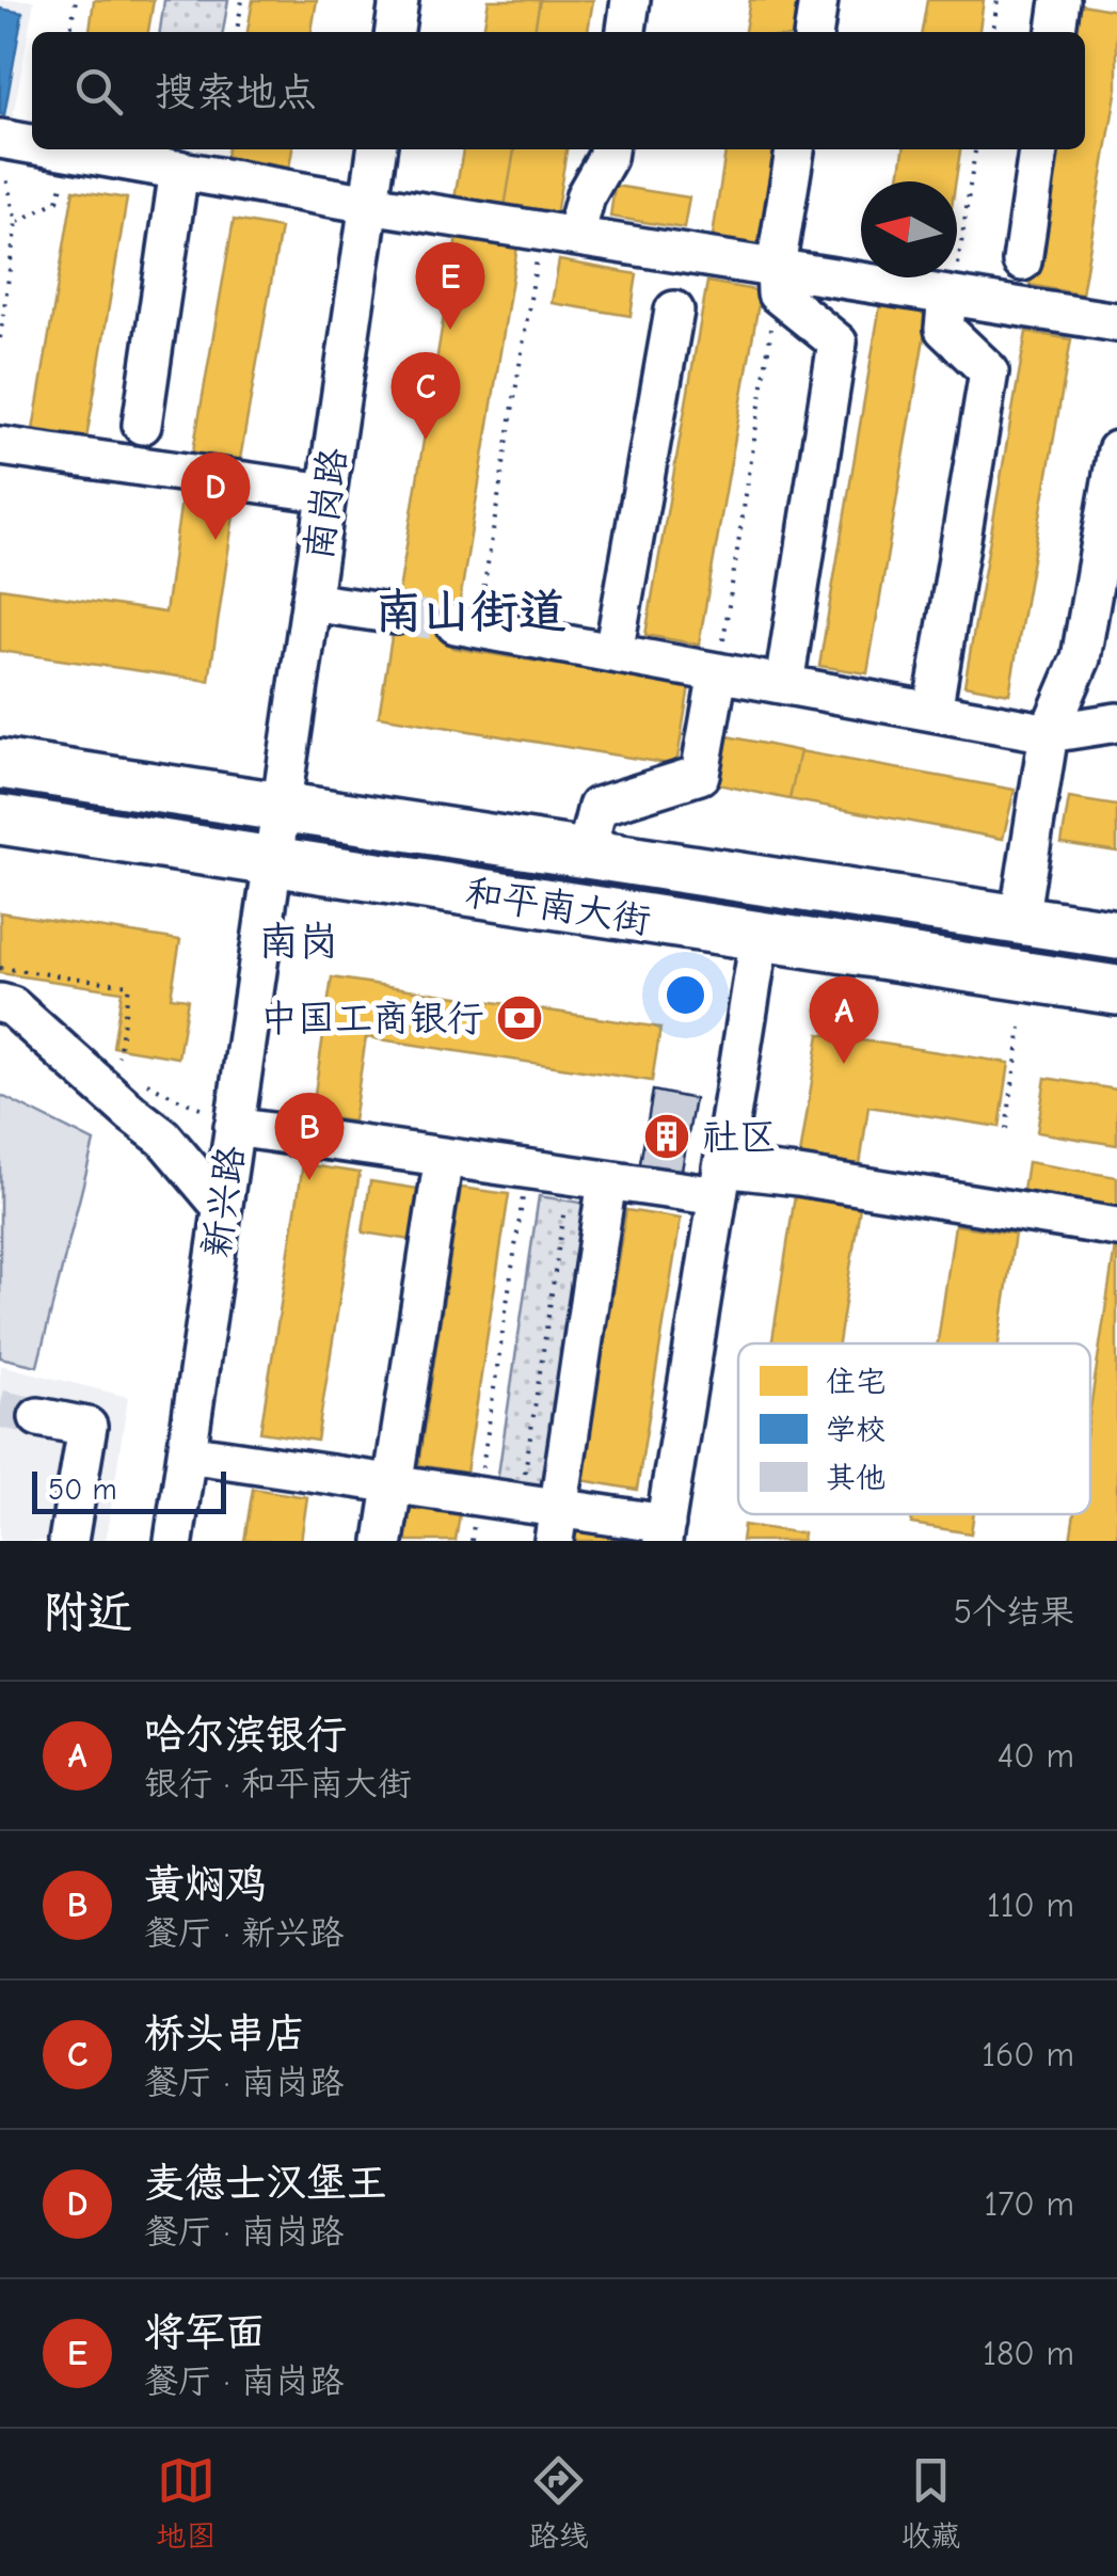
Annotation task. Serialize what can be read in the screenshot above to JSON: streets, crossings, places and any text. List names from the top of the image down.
{
  "streets": {
    "main road": ["和平南大街"],
    "street": ["南岗路", "新兴路"]
  },
  "crossings": [
    ["南岗路", "和平南大街"],
    ["南岗路", "新兴路"],
    ["和平南大街", "新兴路"]
  ],
  "districts": ["南山街道", "南岗"],
  "places": {
    "bank": ["中国工商银行"],
    "building": ["社区"]
  },
  "legend": ["住宅", "学校", "其他"],
  "scale_bar": "50 m",
  "north": "left",
  "page": {
    "search": "搜索地点",
    "pins": [
      "E",
      "C",
      "D",
      "A",
      "B"
    ],
    "scale": "50 m",
    "heading": ["附近", "5个结果"],
    "list": [
      {
        "mark": "A",
        "name": "哈尔滨银行",
        "note": "银行 · 和平南大街",
        "value": "40 m"
      },
      {
        "mark": "B",
        "name": "黄焖鸡",
        "note": "餐厅 · 新兴路",
        "value": "110 m"
      },
      {
        "mark": "C",
        "name": "桥头串店",
        "note": "餐厅 · 南岗路",
        "value": "160 m"
      },
      {
        "mark": "D",
        "name": "麦德士汉堡王",
        "note": "餐厅 · 南岗路",
        "value": "170 m"
      },
      {
        "mark": "E",
        "name": "将军面",
        "note": "餐厅 · 南岗路",
        "value": "180 m"
      }
    ],
    "nav": ["地图", "路线", "收藏"]
  }
}
